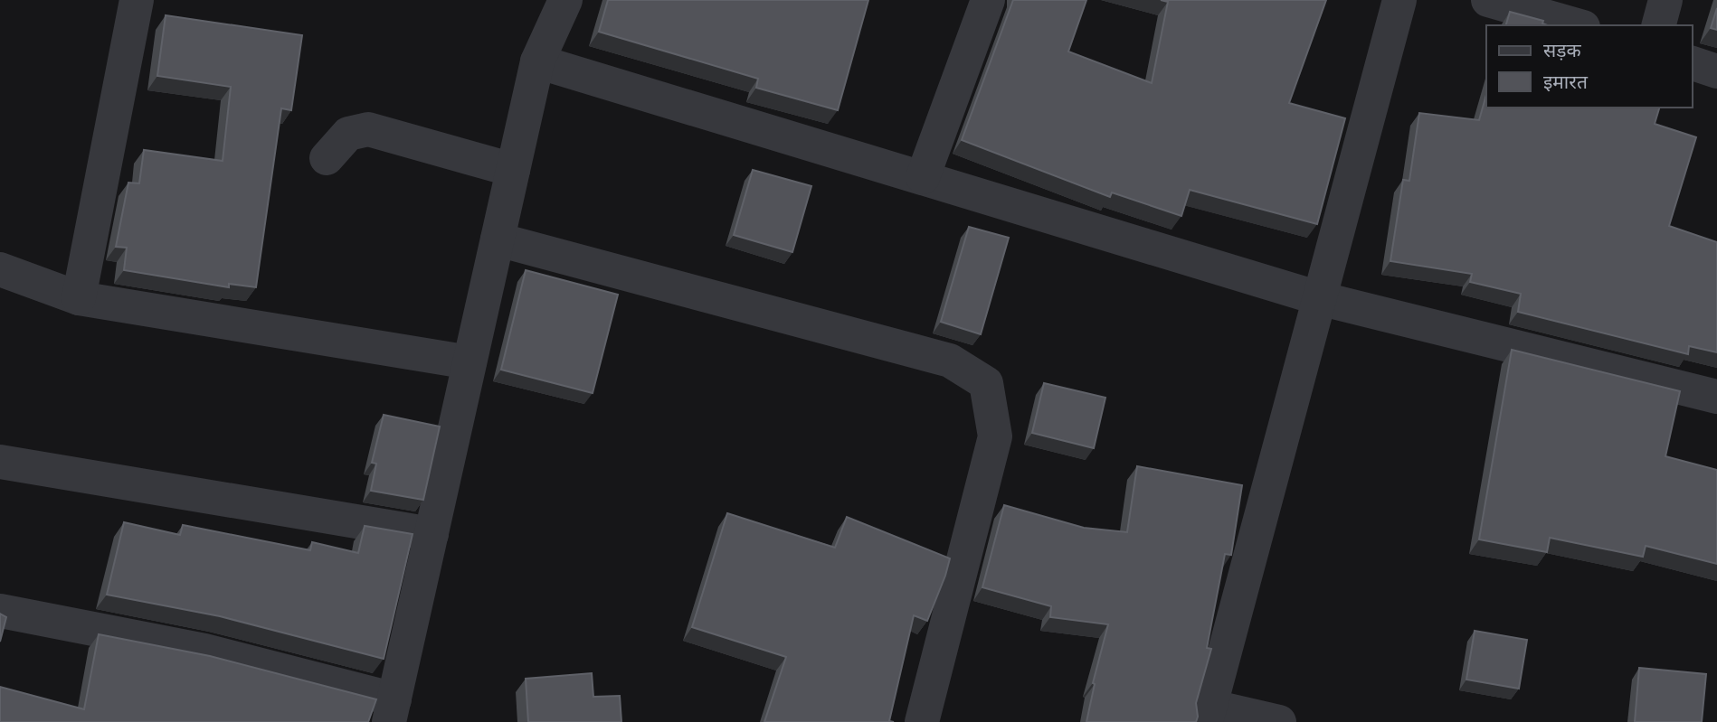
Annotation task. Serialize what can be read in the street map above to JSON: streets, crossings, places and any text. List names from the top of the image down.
{
  "legend": ["सड़क", "इमारत"]
}
